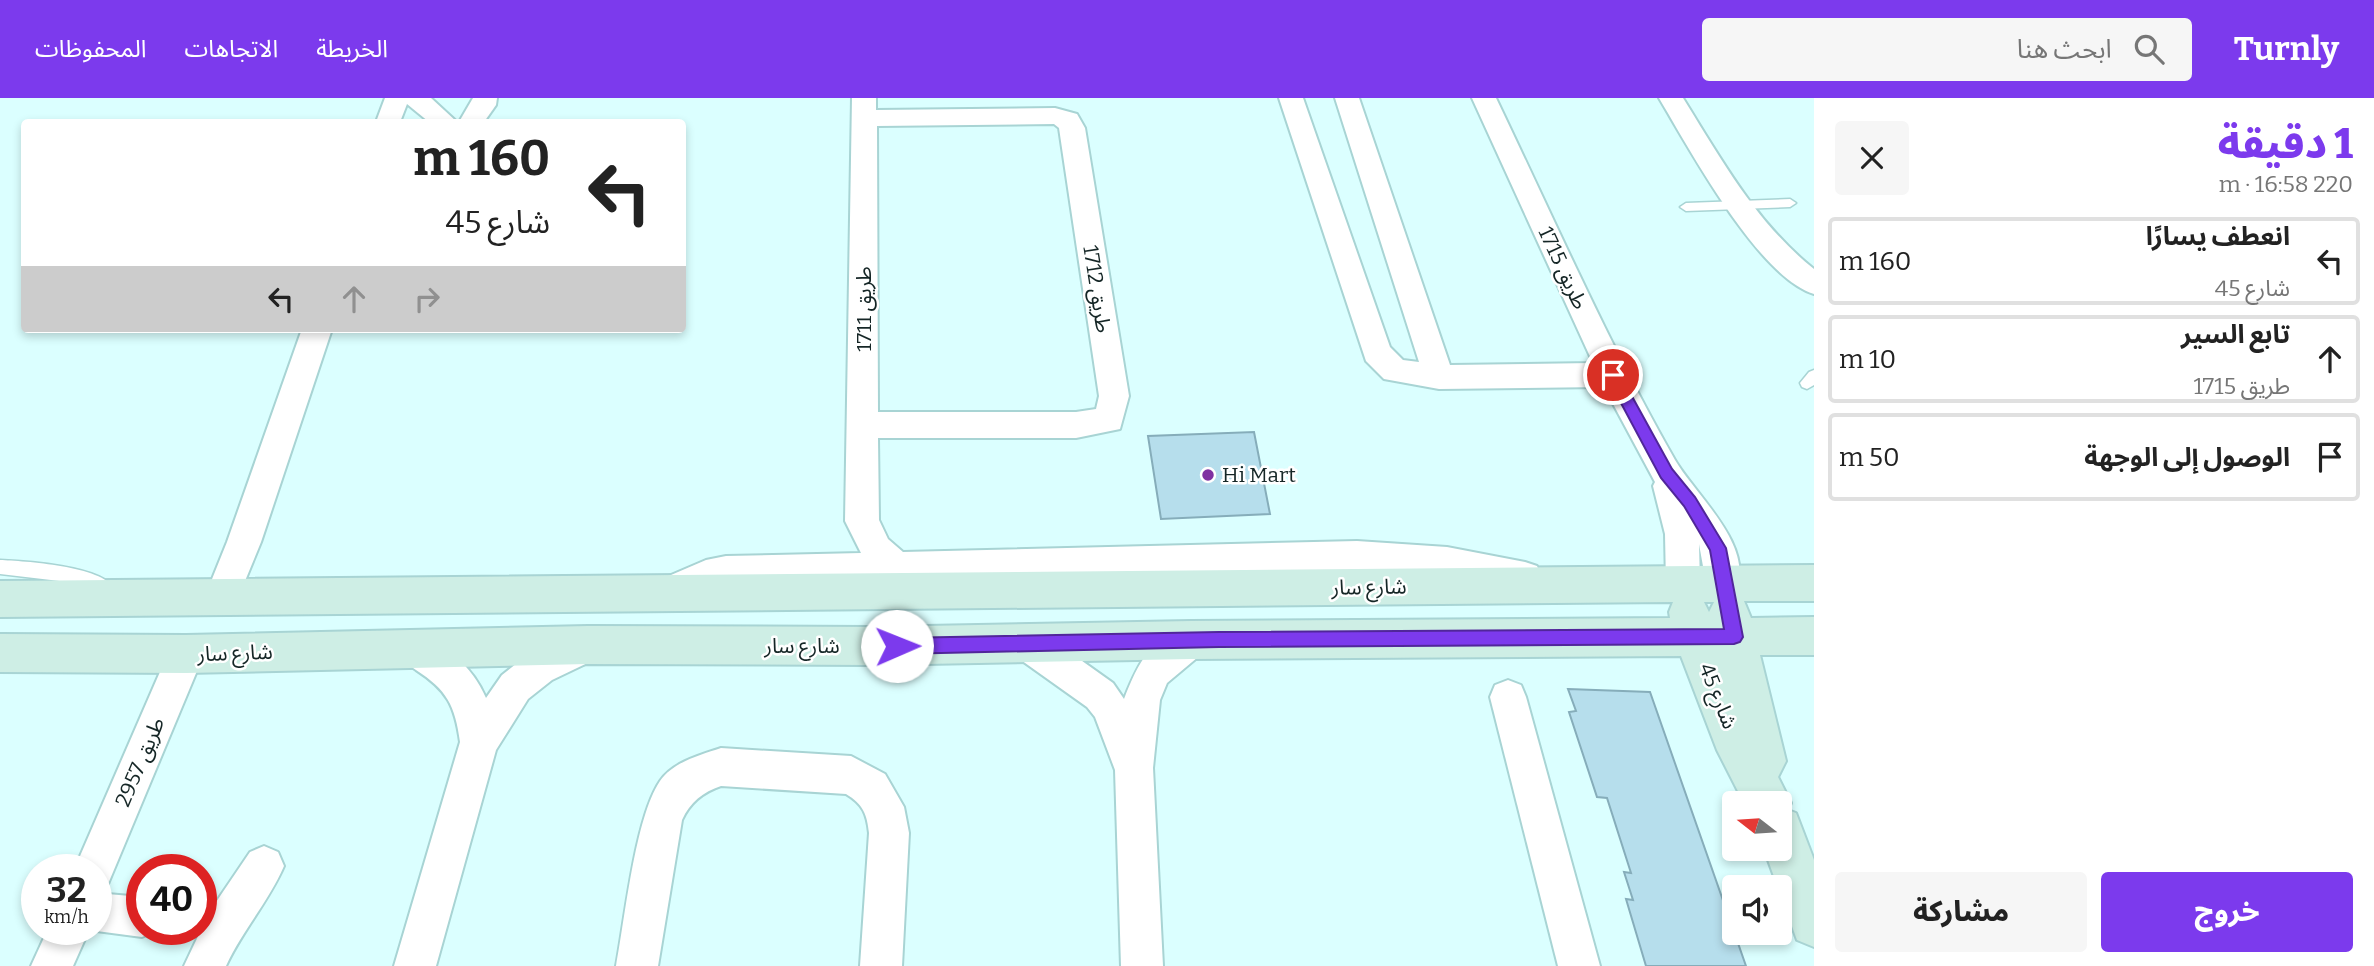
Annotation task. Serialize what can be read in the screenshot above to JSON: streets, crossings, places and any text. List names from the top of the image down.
{
  "streets": {
    "street": [
      "طريق 1715",
      "طريق 1712",
      "طريق 1711",
      "شارع سار",
      "شارع 45",
      "طريق 2957"
    ]
  },
  "crossings": [
    ["طريق 1715", "شارع سار"],
    ["طريق 1715", "شارع 45"],
    ["طريق 1712", "طريق 1711"],
    ["شارع سار", "شارع 45"],
    ["شارع سار", "طريق 2957"]
  ],
  "places": ["Hi Mart"],
  "north": "left",
  "page": {
    "header": "Turnly",
    "search": "ابحث هنا",
    "nav": ["الخريطة", "الاتجاهات", "المحفوظات"],
    "heading": ["1 دقيقة", "220 m · 16:58"],
    "turn": ["160 m", "شارع 45"],
    "list": [
      {
        "name": "انعطف يسارًا",
        "note": "شارع 45",
        "value": "160 m"
      },
      {
        "name": "تابع السير",
        "note": "طريق 1715",
        "value": "10 m"
      },
      {
        "name": "الوصول إلى الوجهة",
        "value": "50 m"
      }
    ],
    "speed": "32 km/h",
    "limit": "40",
    "buttons": ["خروج", "مشاركة"]
  }
}
